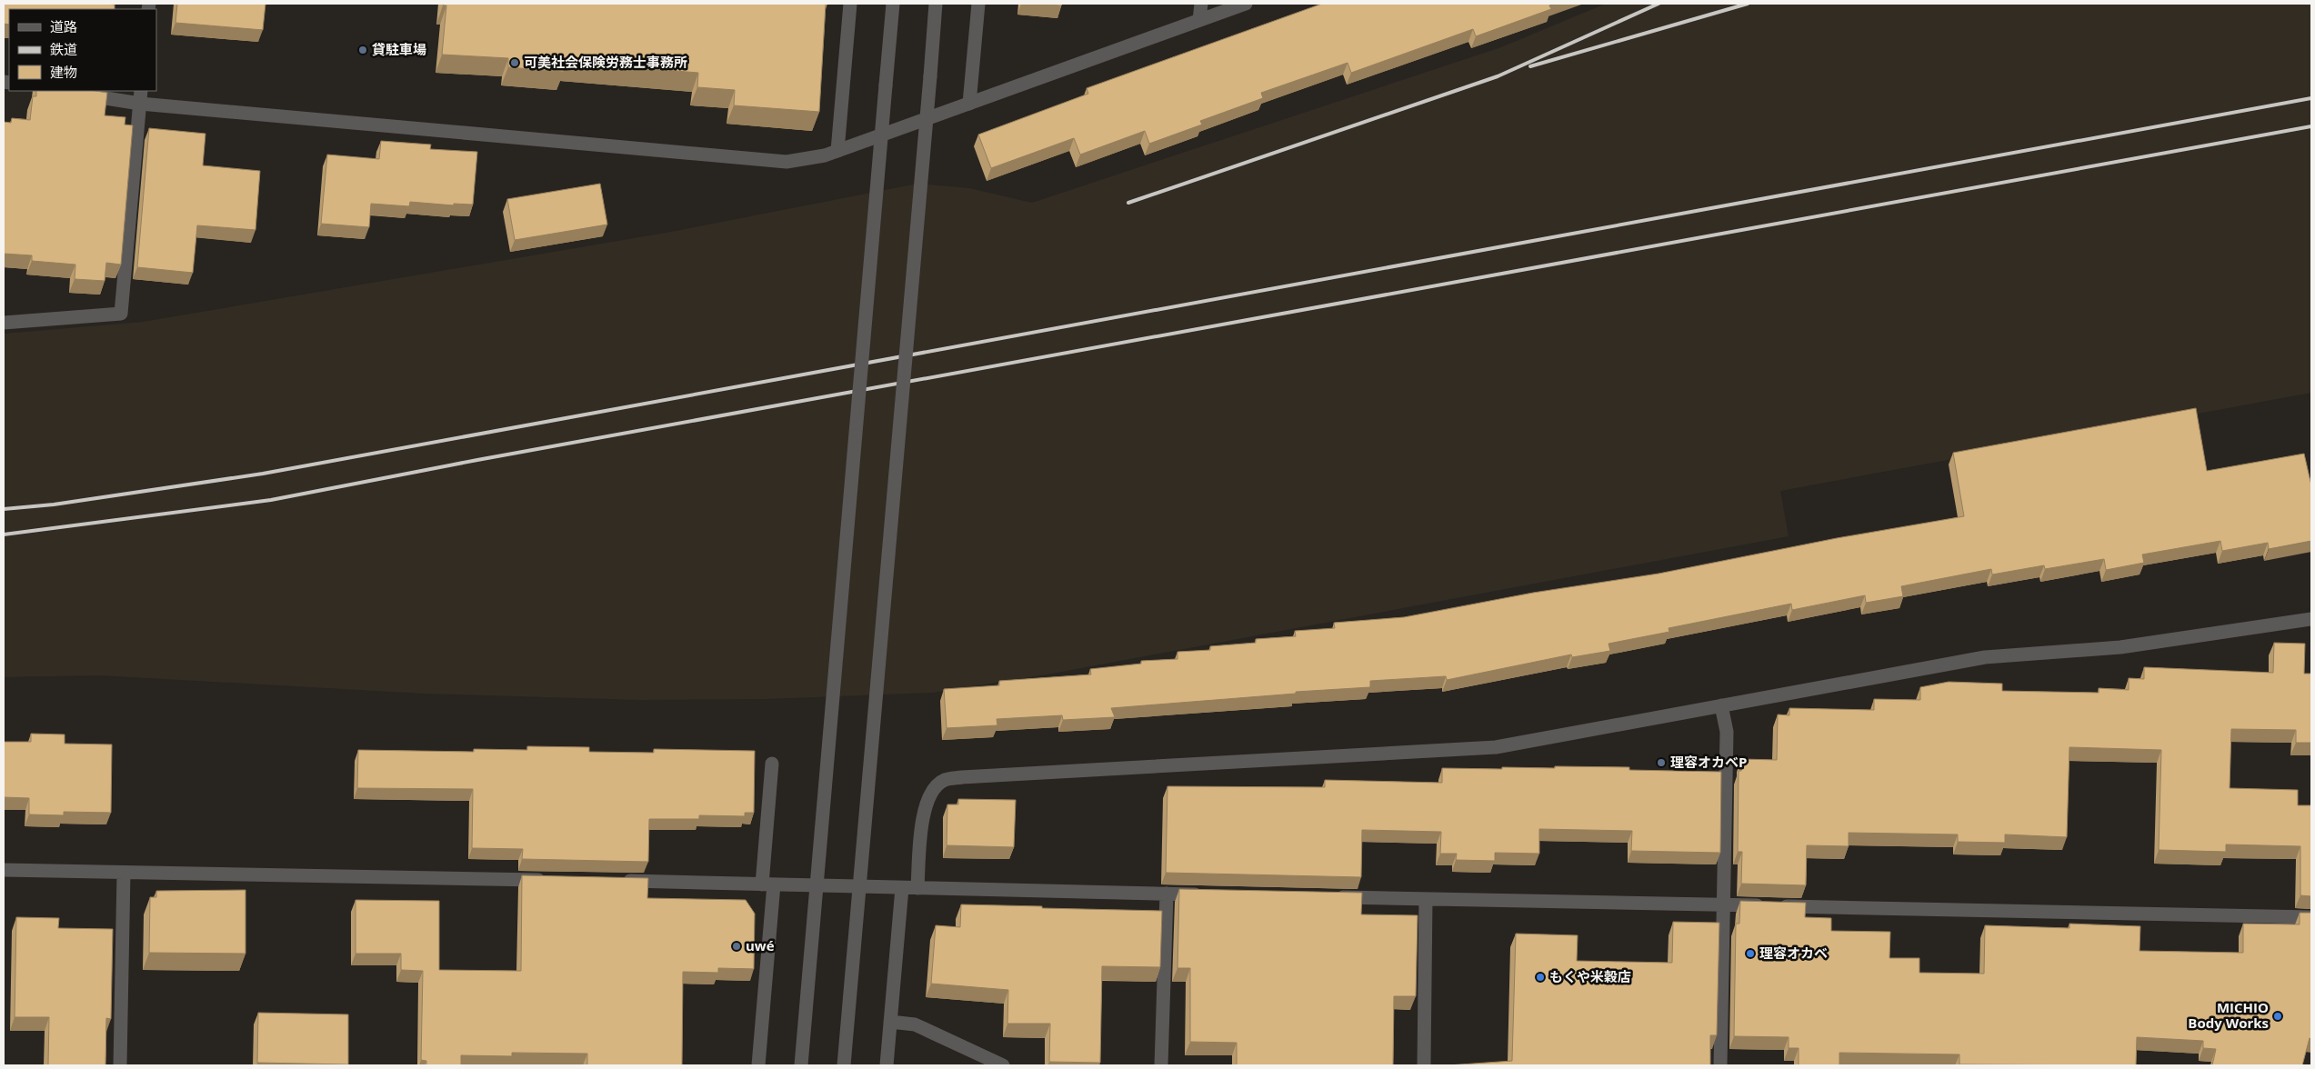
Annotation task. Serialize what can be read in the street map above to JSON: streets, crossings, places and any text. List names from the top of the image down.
{
  "places": [
    "貸駐車場",
    "可美社会保険労務士事務所",
    "理容オカベP",
    "uwé",
    "理容オカベ",
    "もくや米穀店",
    "MICHIO Body Works"
  ],
  "legend": ["道路", "鉄道", "建物"]
}
